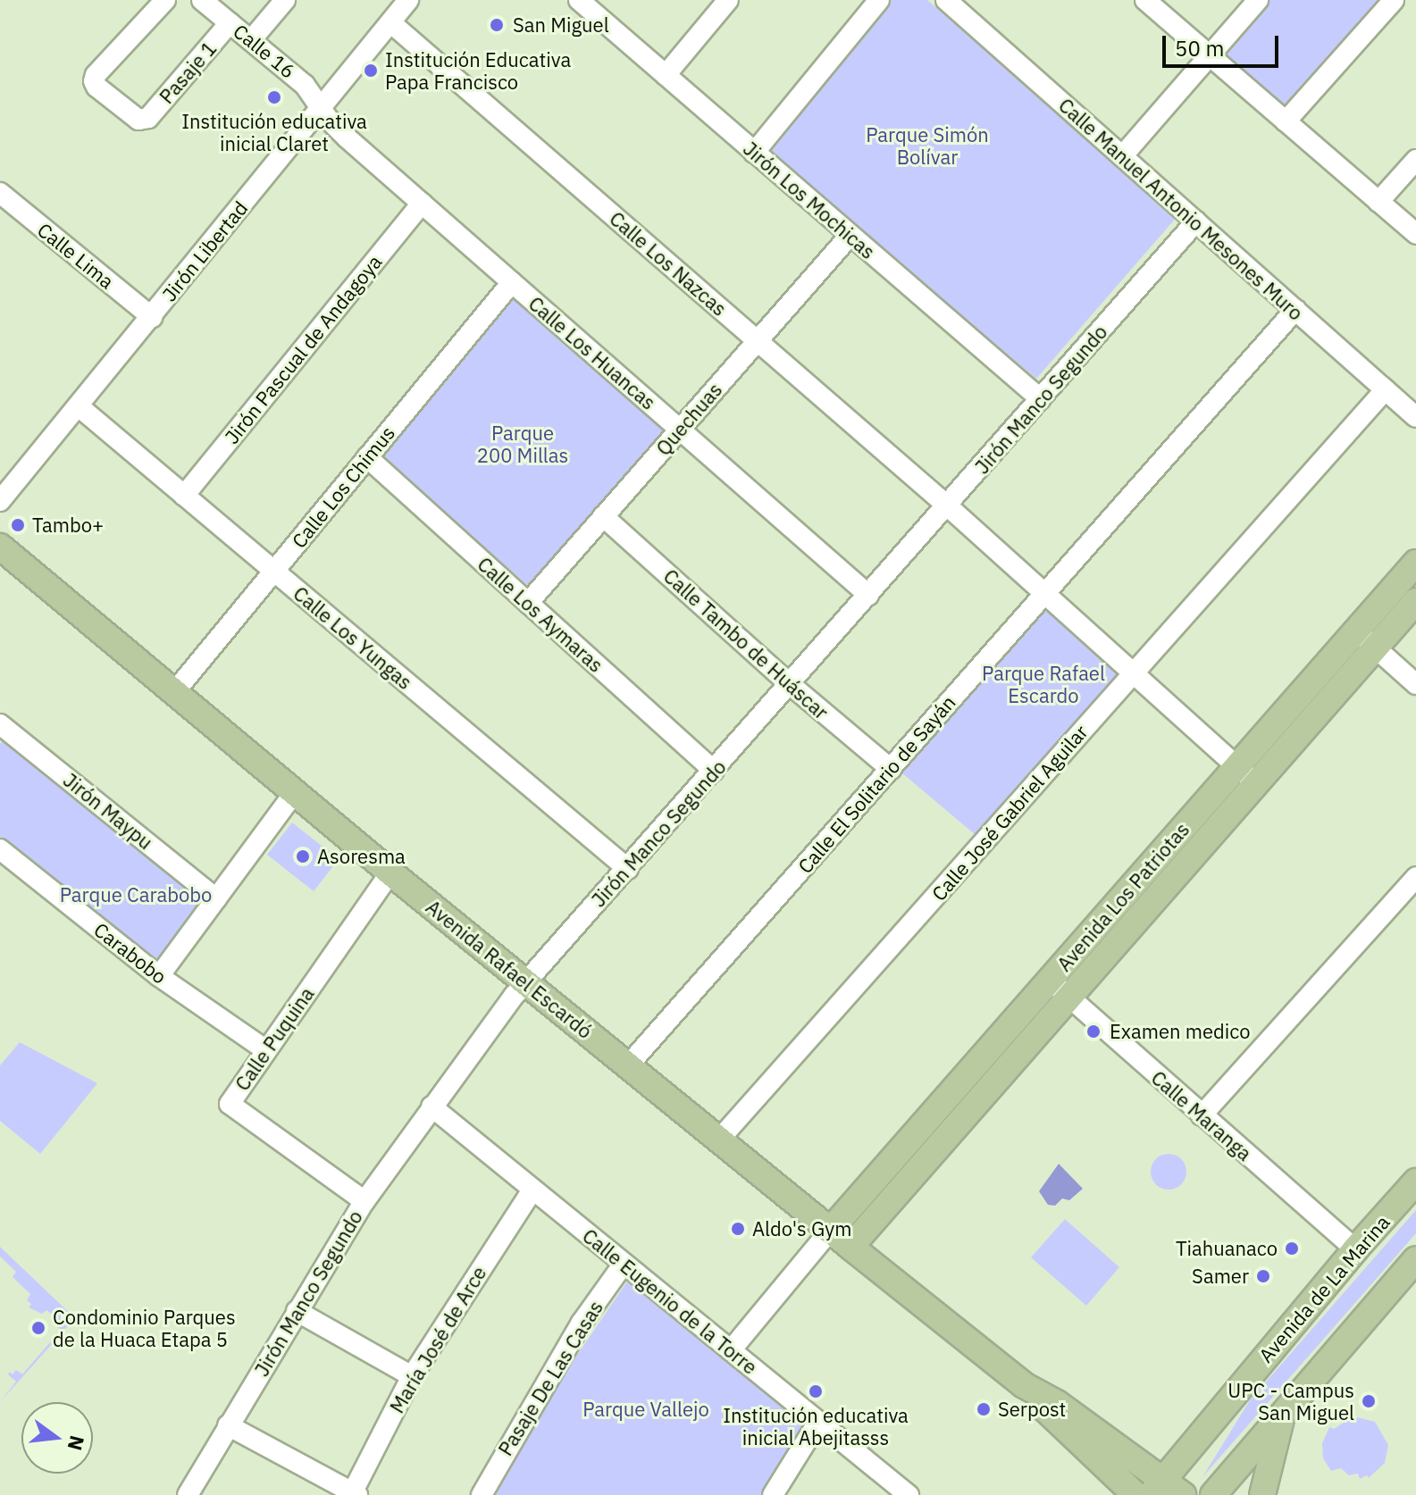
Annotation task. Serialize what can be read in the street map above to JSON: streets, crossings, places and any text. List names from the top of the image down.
{
  "streets": {
    "main road": ["Avenida Los Patriotas", "Avenida Rafael Escardó", "Avenida de La Marina"],
    "street": [
      "Calle 16",
      "Pasaje 1",
      "Jirón Los Mochicas",
      "Calle Manuel Antonio Mesones Muro",
      "Jirón Libertad",
      "Calle Lima",
      "Calle Los Nazcas",
      "Jirón Pascual de Andagoya",
      "Calle Los Huancas",
      "Jirón Manco Segundo",
      "Quechuas",
      "Calle Los Chimus",
      "Calle Los Aymaras",
      "Calle Los Yungas",
      "Calle Tambo de Huáscar",
      "Calle El Solitario de Sayán",
      "Jirón Maypu",
      "Calle José Gabriel Aguilar",
      "Carabobo",
      "Calle Puquina",
      "Calle Maranga",
      "Calle Eugenio de la Torre",
      "María José de Arce",
      "Pasaje De Las Casas"
    ]
  },
  "crossings": [
    ["Calle 16", "Pasaje 1"],
    ["Calle 16", "Jirón Libertad"],
    ["Calle 16", "Calle Los Huancas"],
    ["Jirón Los Mochicas", "Jirón Manco Segundo"],
    ["Jirón Los Mochicas", "Quechuas"],
    ["Calle Manuel Antonio Mesones Muro", "Jirón Manco Segundo"],
    ["Calle Manuel Antonio Mesones Muro", "Calle El Solitario de Sayán"],
    ["Calle Manuel Antonio Mesones Muro", "Calle José Gabriel Aguilar"],
    ["Jirón Libertad", "Calle Lima"],
    ["Jirón Libertad", "Calle Los Nazcas"],
    ["Jirón Libertad", "Calle Los Huancas"],
    ["Jirón Libertad", "Calle Los Yungas"],
    ["Calle Los Nazcas", "Jirón Manco Segundo"],
    ["Calle Los Nazcas", "Quechuas"],
    ["Calle Los Nazcas", "Calle El Solitario de Sayán"],
    ["Calle Los Nazcas", "Calle José Gabriel Aguilar"],
    ["Jirón Pascual de Andagoya", "Calle Los Huancas"],
    ["Jirón Pascual de Andagoya", "Calle Los Yungas"],
    ["Calle Los Huancas", "Jirón Manco Segundo"],
    ["Calle Los Huancas", "Quechuas"],
    ["Calle Los Huancas", "Calle Los Chimus"],
    ["Jirón Manco Segundo", "Calle Los Aymaras"],
    ["Jirón Manco Segundo", "Calle Los Yungas"],
    ["Jirón Manco Segundo", "Calle Tambo de Huáscar"],
    ["Jirón Manco Segundo", "Avenida Rafael Escardó"],
    ["Jirón Manco Segundo", "Calle Puquina"],
    ["Jirón Manco Segundo", "Calle Eugenio de la Torre"],
    ["Quechuas", "Calle Los Aymaras"],
    ["Quechuas", "Calle Tambo de Huáscar"],
    ["Calle Los Chimus", "Calle Los Aymaras"],
    ["Calle Los Chimus", "Calle Los Yungas"],
    ["Calle Los Chimus", "Avenida Rafael Escardó"],
    ["Calle Tambo de Huáscar", "Calle El Solitario de Sayán"],
    ["Calle El Solitario de Sayán", "Avenida Rafael Escardó"],
    ["Calle José Gabriel Aguilar", "Avenida Rafael Escardó"],
    ["Avenida Los Patriotas", "Avenida Rafael Escardó"],
    ["Avenida Los Patriotas", "Calle Maranga"],
    ["Carabobo", "Calle Puquina"],
    ["Avenida Rafael Escardó", "Calle Puquina"],
    ["Avenida Rafael Escardó", "Avenida de La Marina"],
    ["Calle Maranga", "Avenida de La Marina"],
    ["Calle Eugenio de la Torre", "María José de Arce"],
    ["Calle Eugenio de la Torre", "Pasaje De Las Casas"]
  ],
  "parks": [
    "Parque Simón Bolívar",
    "Parque 200 Millas",
    "Parque Rafael Escardo",
    "Parque Carabobo",
    "Parque Vallejo"
  ],
  "places": [
    "San Miguel",
    "Institución Educativa Papa Francisco",
    "Institución educativa inicial Claret",
    "Tambo+",
    "Asoresma",
    "Examen medico",
    "Aldo's Gym",
    "Tiahuanaco",
    "Samer",
    "Condominio Parques de la Huaca Etapa 5",
    "Institución educativa inicial Abejitasss",
    "UPC - Campus San Miguel",
    "Serpost"
  ],
  "scale_bar": "50 m",
  "north": "right"
}
